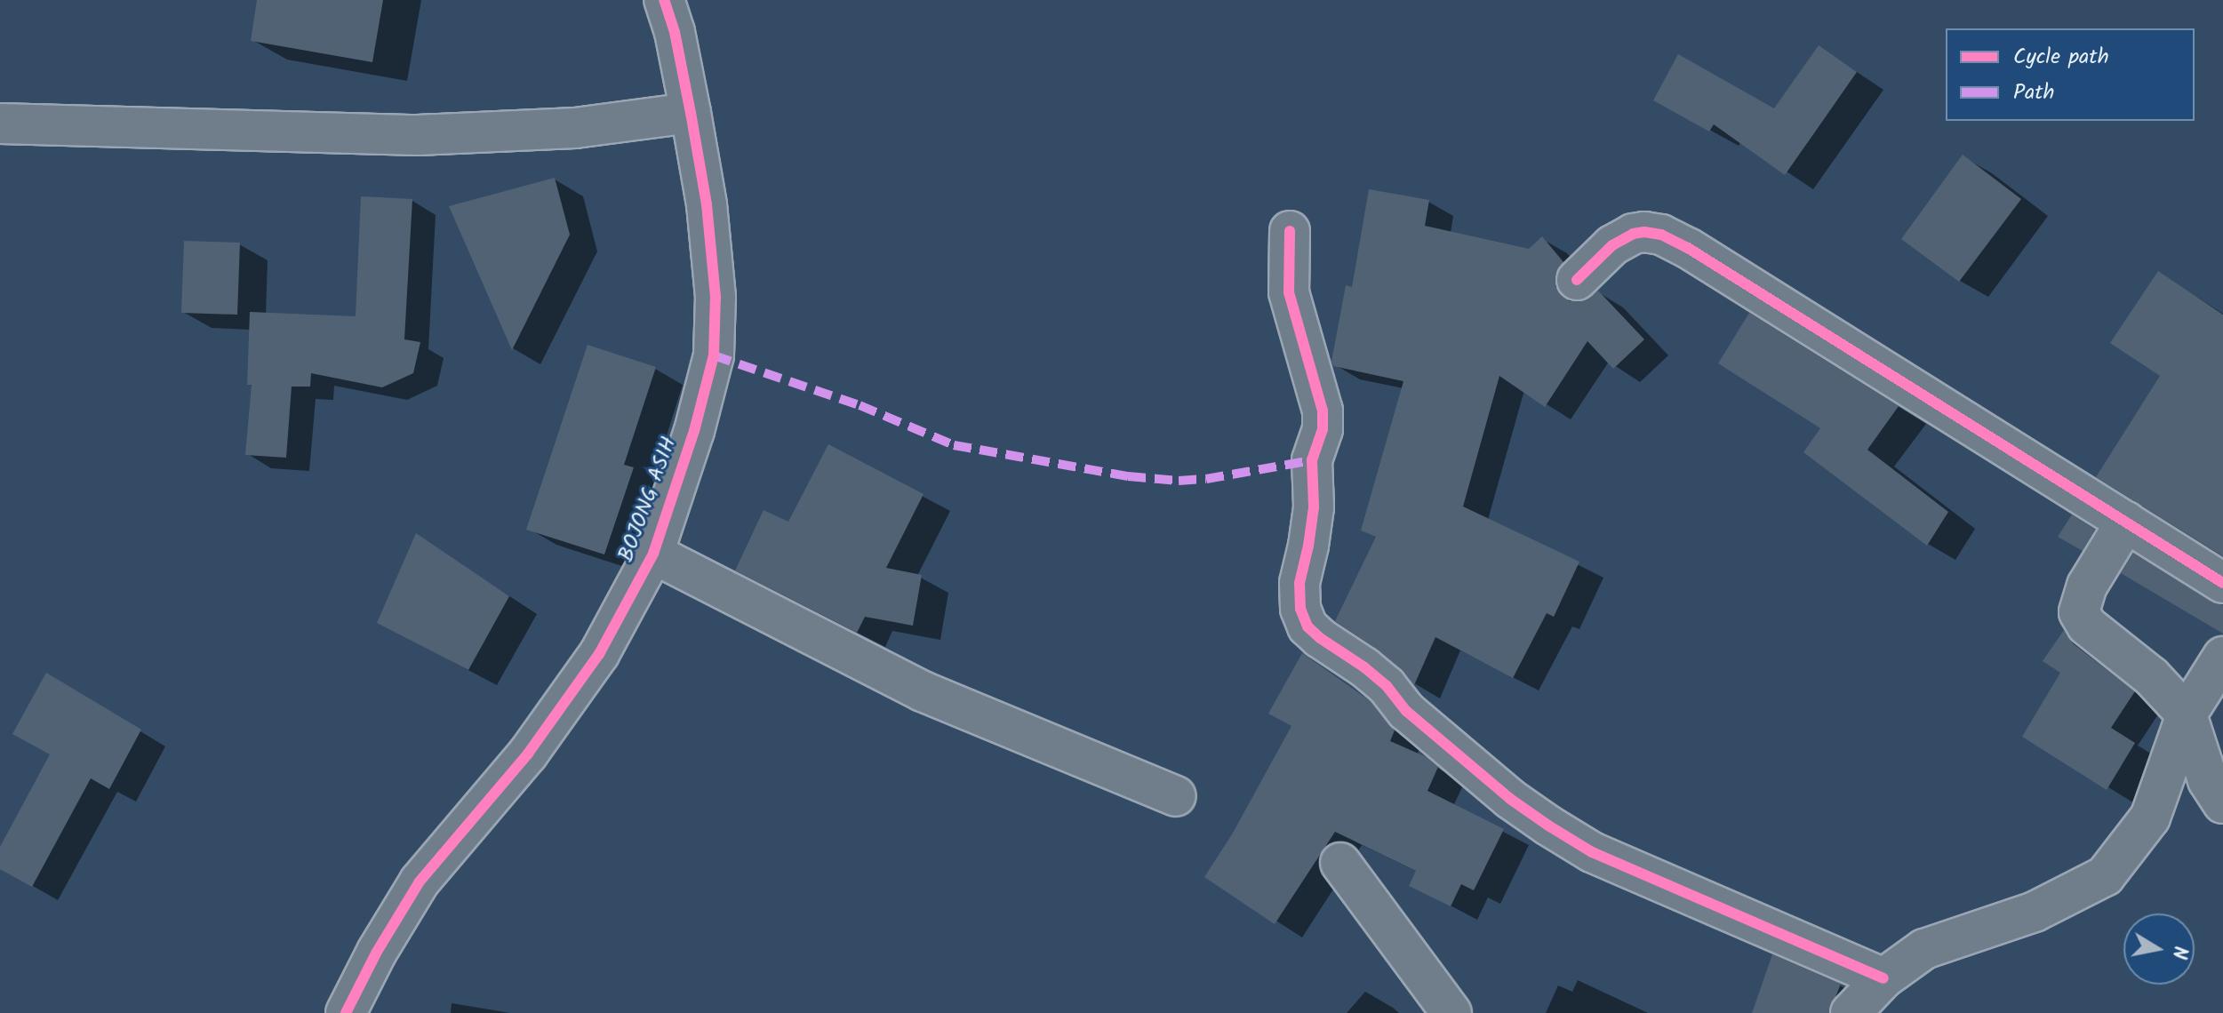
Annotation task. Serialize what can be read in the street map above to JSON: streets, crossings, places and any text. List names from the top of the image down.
{
  "streets": {
    "street": ["BOJONG ASIH"]
  },
  "legend": ["Cycle path", "Path"],
  "north": "right"
}
